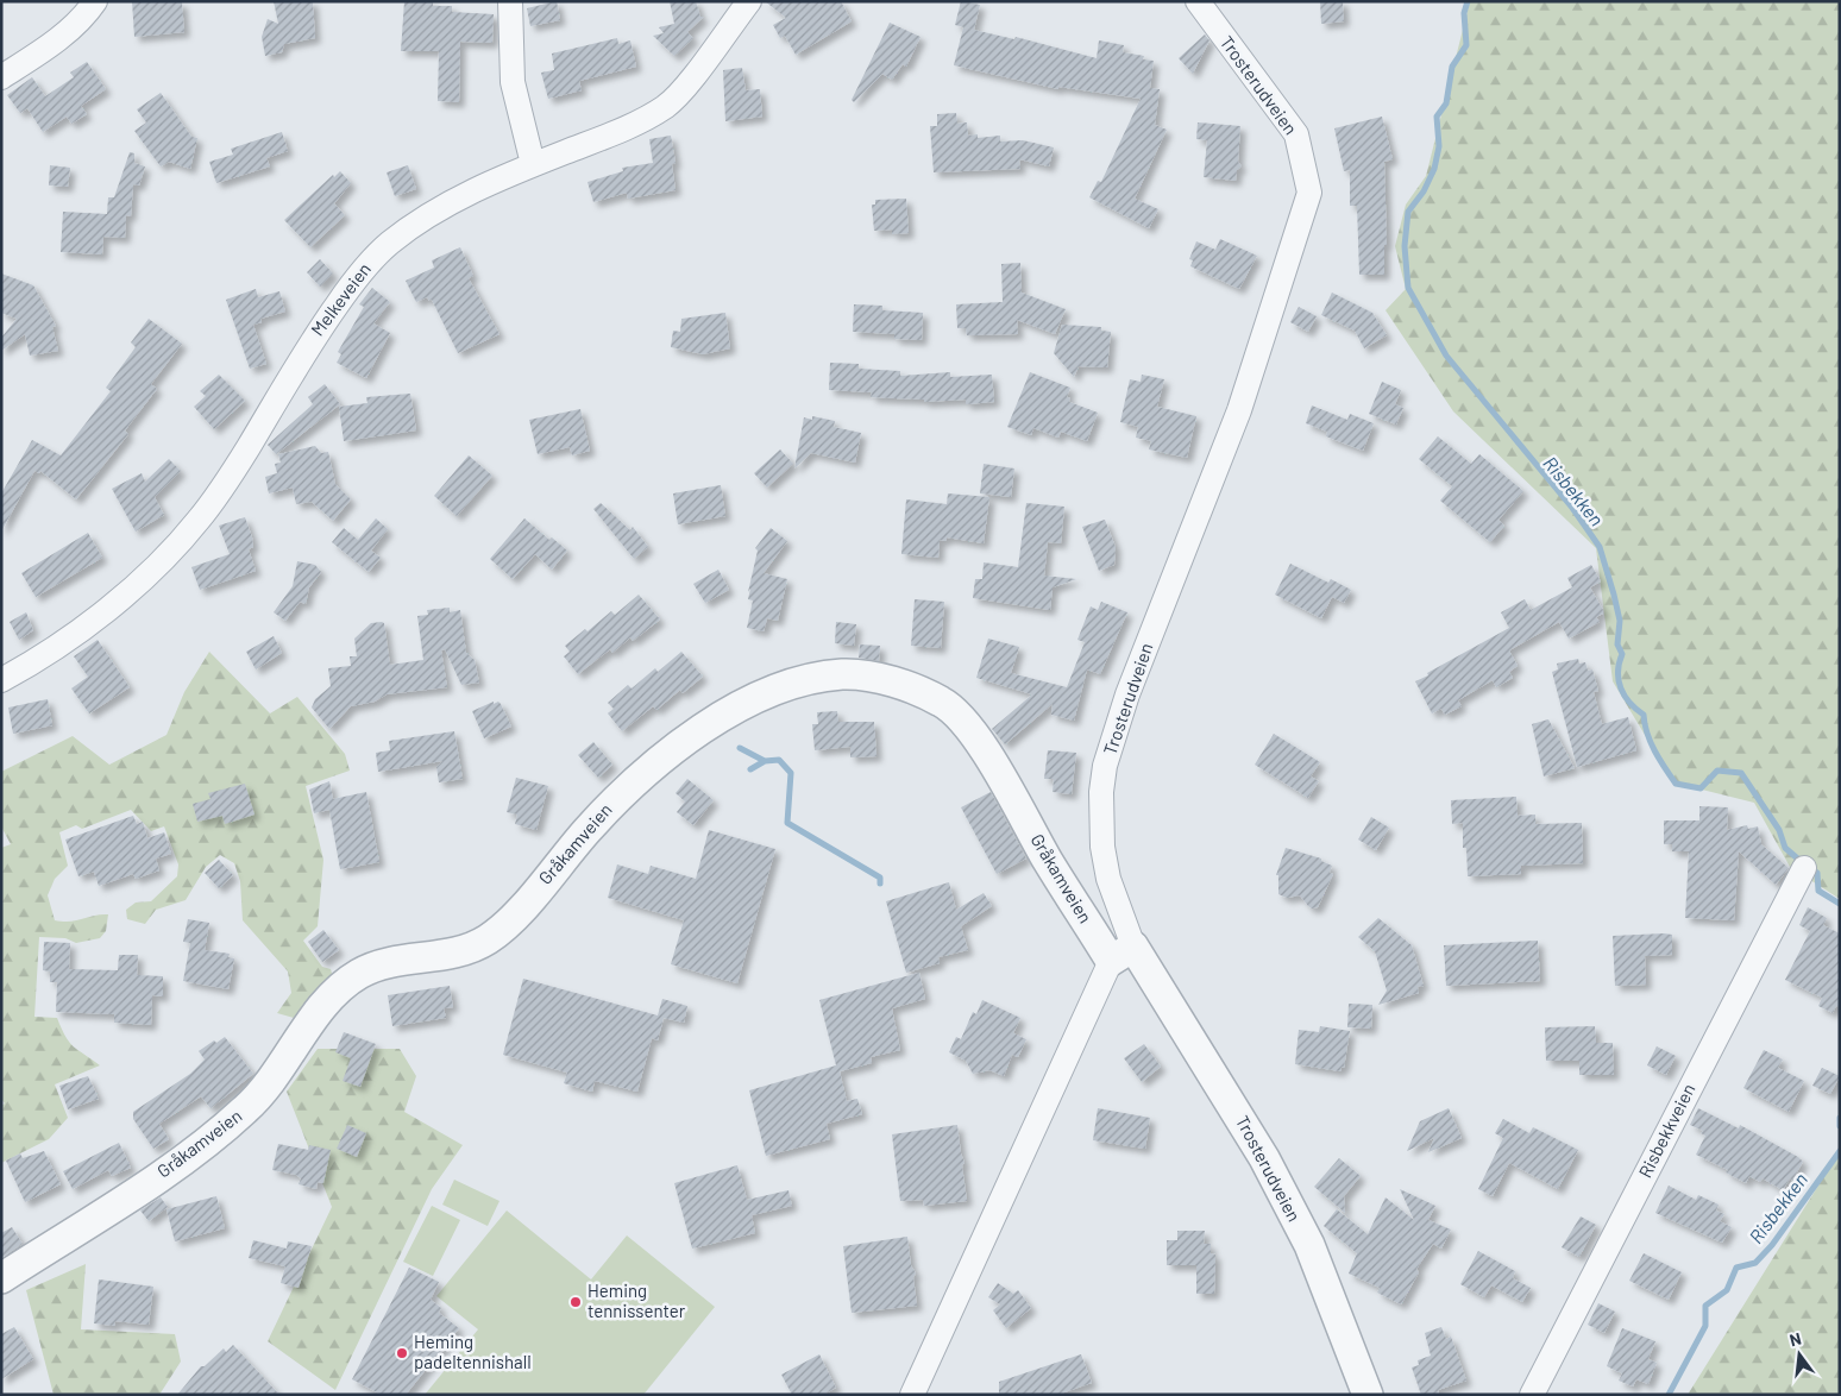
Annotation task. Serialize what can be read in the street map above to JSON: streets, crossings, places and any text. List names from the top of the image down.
{
  "streets": {
    "street": [
      "Trosterudveien",
      "Melkeveien",
      "Gråkamveien",
      "Risbekkveien"
    ]
  },
  "crossings": [
    ["Trosterudveien", "Gråkamveien"]
  ],
  "water": ["Risbekken"],
  "places": ["Heming tennissenter", "Heming padeltennishall"],
  "north": "top"
}
